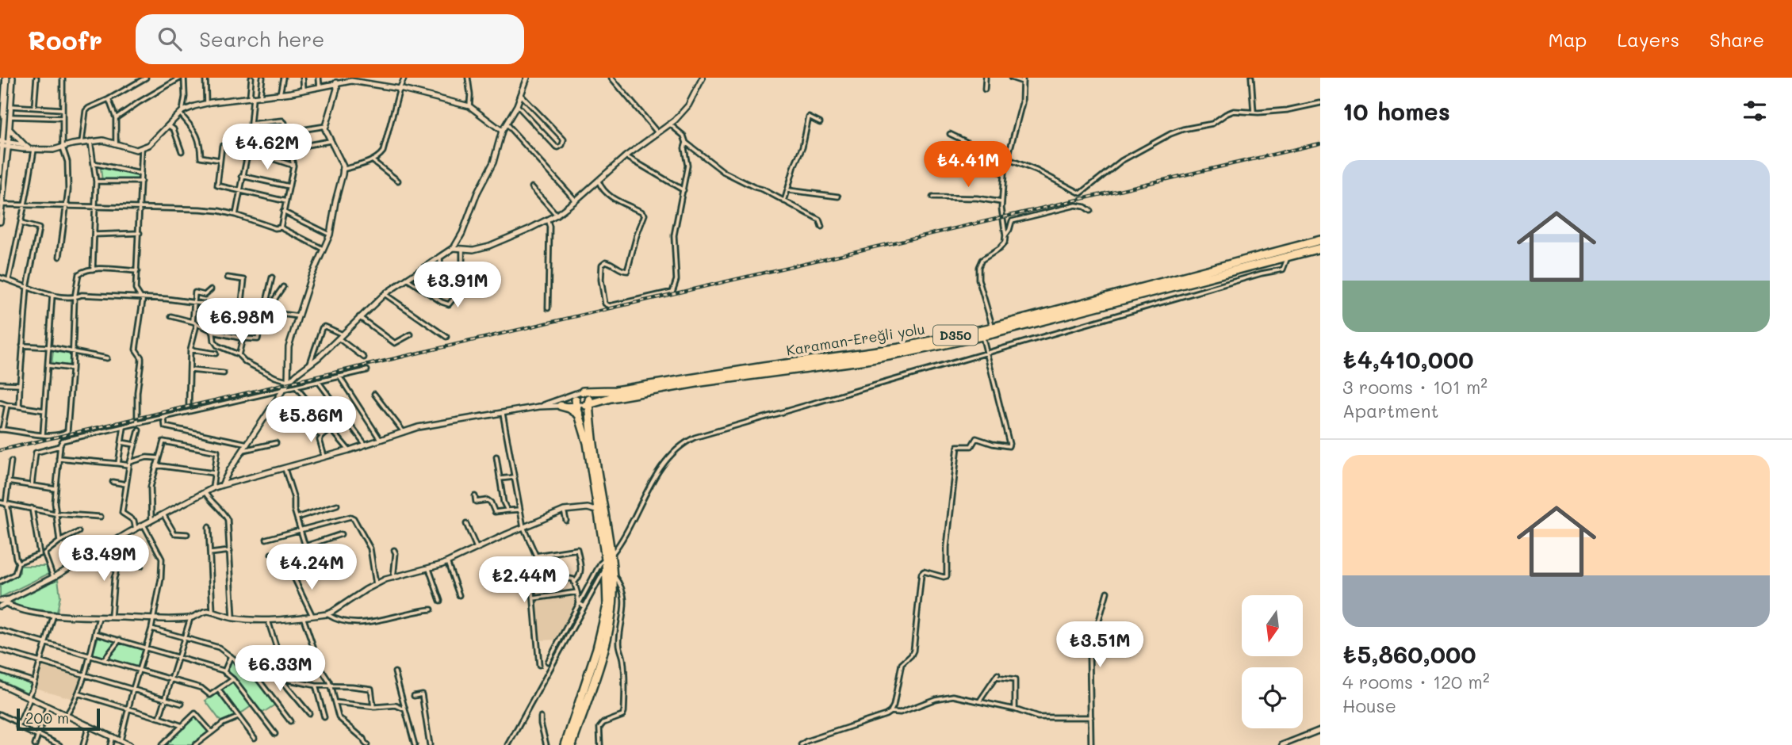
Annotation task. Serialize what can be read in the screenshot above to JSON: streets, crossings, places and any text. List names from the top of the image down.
{
  "streets": {
    "highway": ["D350", "Karaman-Ereğli yolu"]
  },
  "scale_bar": "200 m",
  "north": "bottom",
  "page": {
    "header": "Roofr",
    "search": "Search here",
    "nav": ["Map", "Layers", "Share"],
    "heading": "10 homes",
    "price": [
      "₺4.62M",
      "₺4.41M",
      "₺3.91M",
      "₺6.98M",
      "₺5.86M",
      "₺3.49M",
      "₺4.24M",
      "₺2.44M",
      "₺3.51M",
      "₺6.33M"
    ],
    "list": [
      {
        "name": "₺4,410,000",
        "note": "3 rooms · 101 m² · Apartment"
      },
      {
        "name": "₺5,860,000",
        "note": "4 rooms · 120 m² · House"
      }
    ],
    "scale": "200 m"
  }
}
